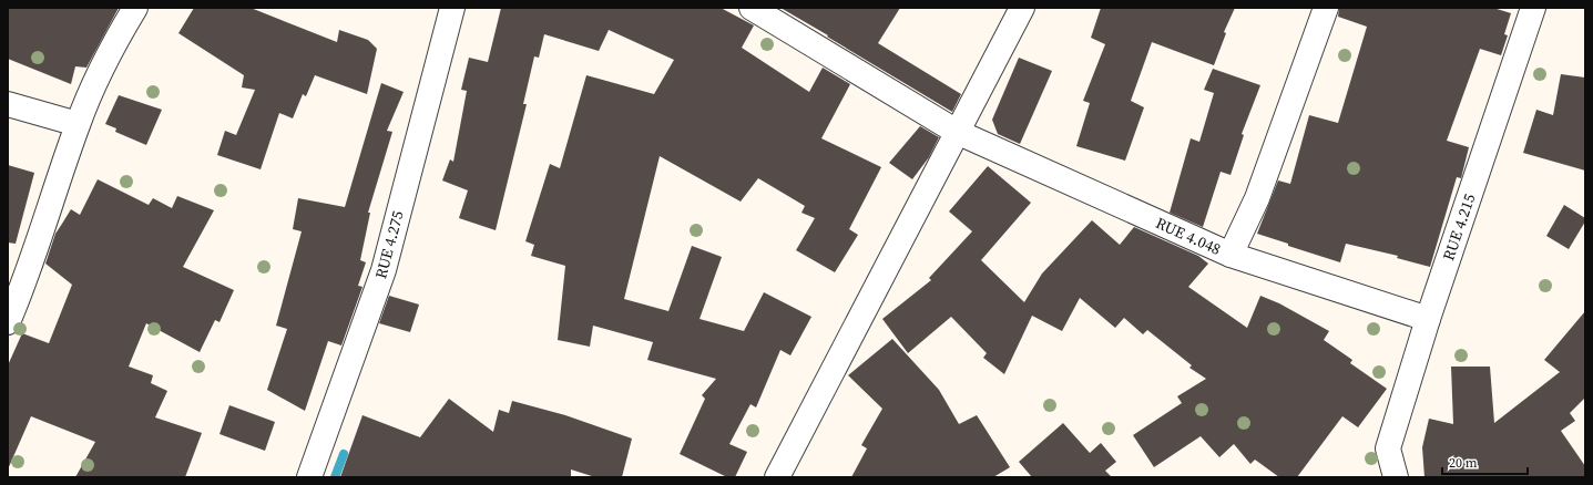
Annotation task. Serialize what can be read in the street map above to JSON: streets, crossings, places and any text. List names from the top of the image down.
{
  "streets": {
    "street": ["RUE 4.215", "RUE 4.048", "RUE 4.275"]
  },
  "crossings": [
    ["RUE 4.215", "RUE 4.048"]
  ],
  "scale_bar": "20 m"
}
